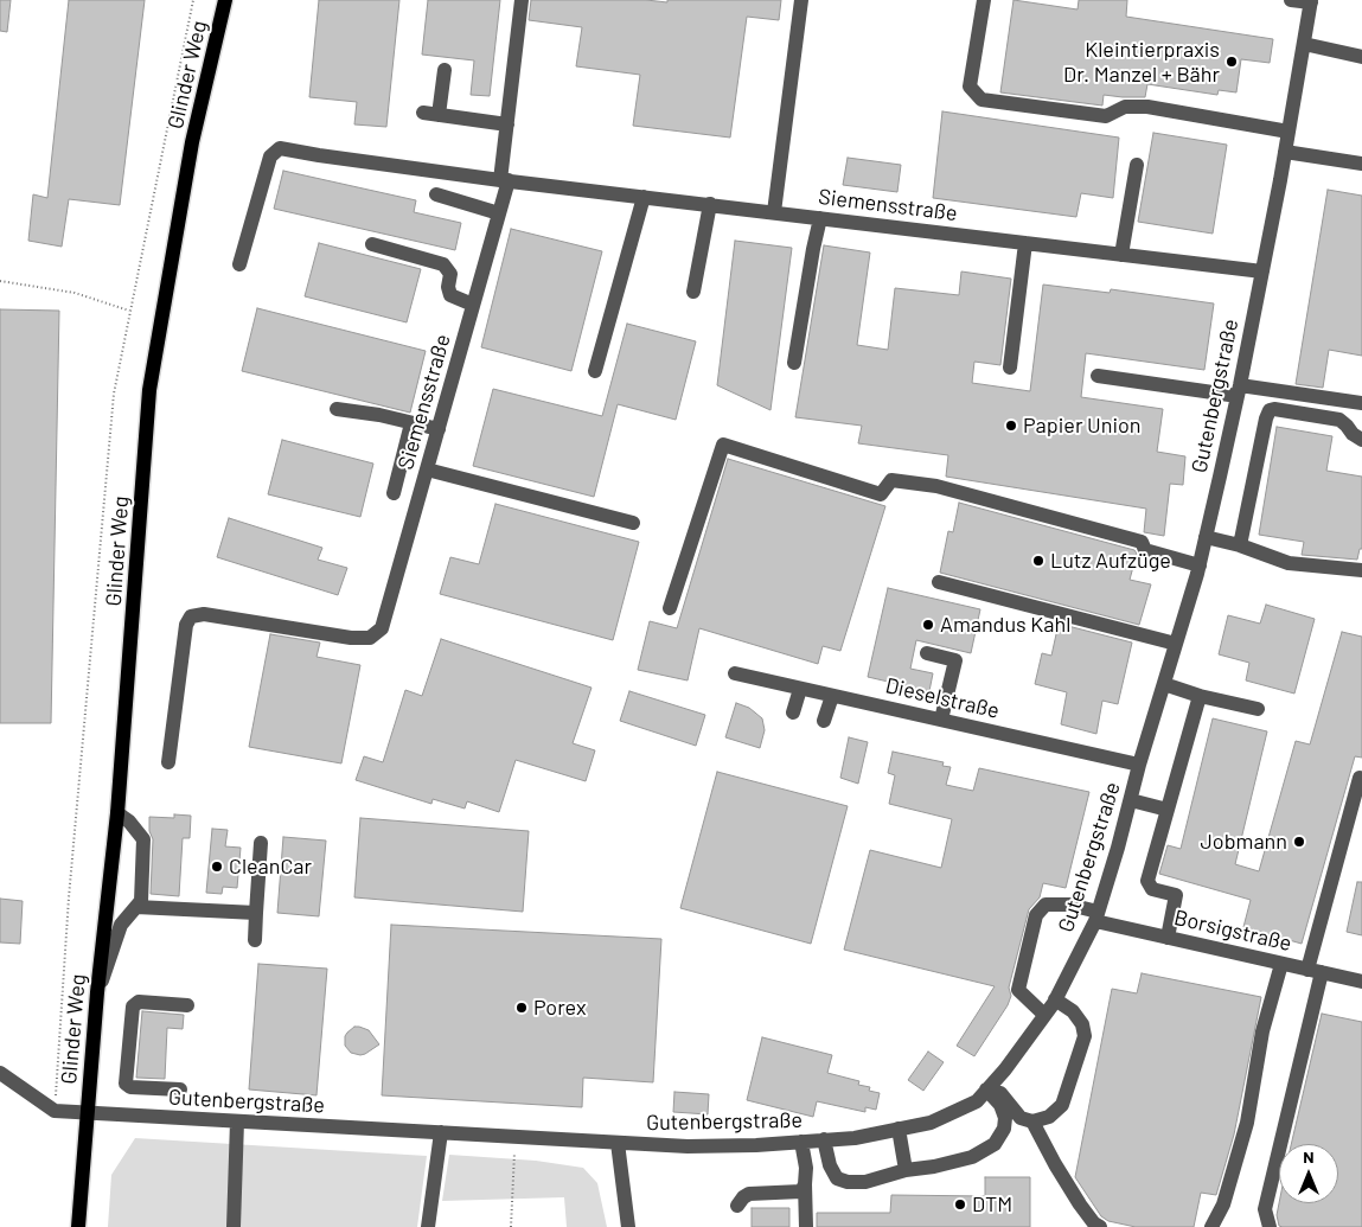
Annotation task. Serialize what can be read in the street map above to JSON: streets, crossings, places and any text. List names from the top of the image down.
{
  "streets": {
    "main road": ["Glinder Weg"],
    "street": [
      "Siemensstraße",
      "Gutenbergstraße",
      "Dieselstraße",
      "Borsigstraße"
    ]
  },
  "crossings": [
    ["Glinder Weg", "Gutenbergstraße"],
    ["Siemensstraße", "Gutenbergstraße"],
    ["Gutenbergstraße", "Dieselstraße"],
    ["Gutenbergstraße", "Borsigstraße"]
  ],
  "places": [
    "Kleintierpraxis Dr. Manzel + Bähr",
    "Papier Union",
    "Lutz Aufzüge",
    "Amandus Kahl",
    "Jobmann",
    "CleanCar",
    "Porex",
    "DTM"
  ],
  "north": "top"
}
